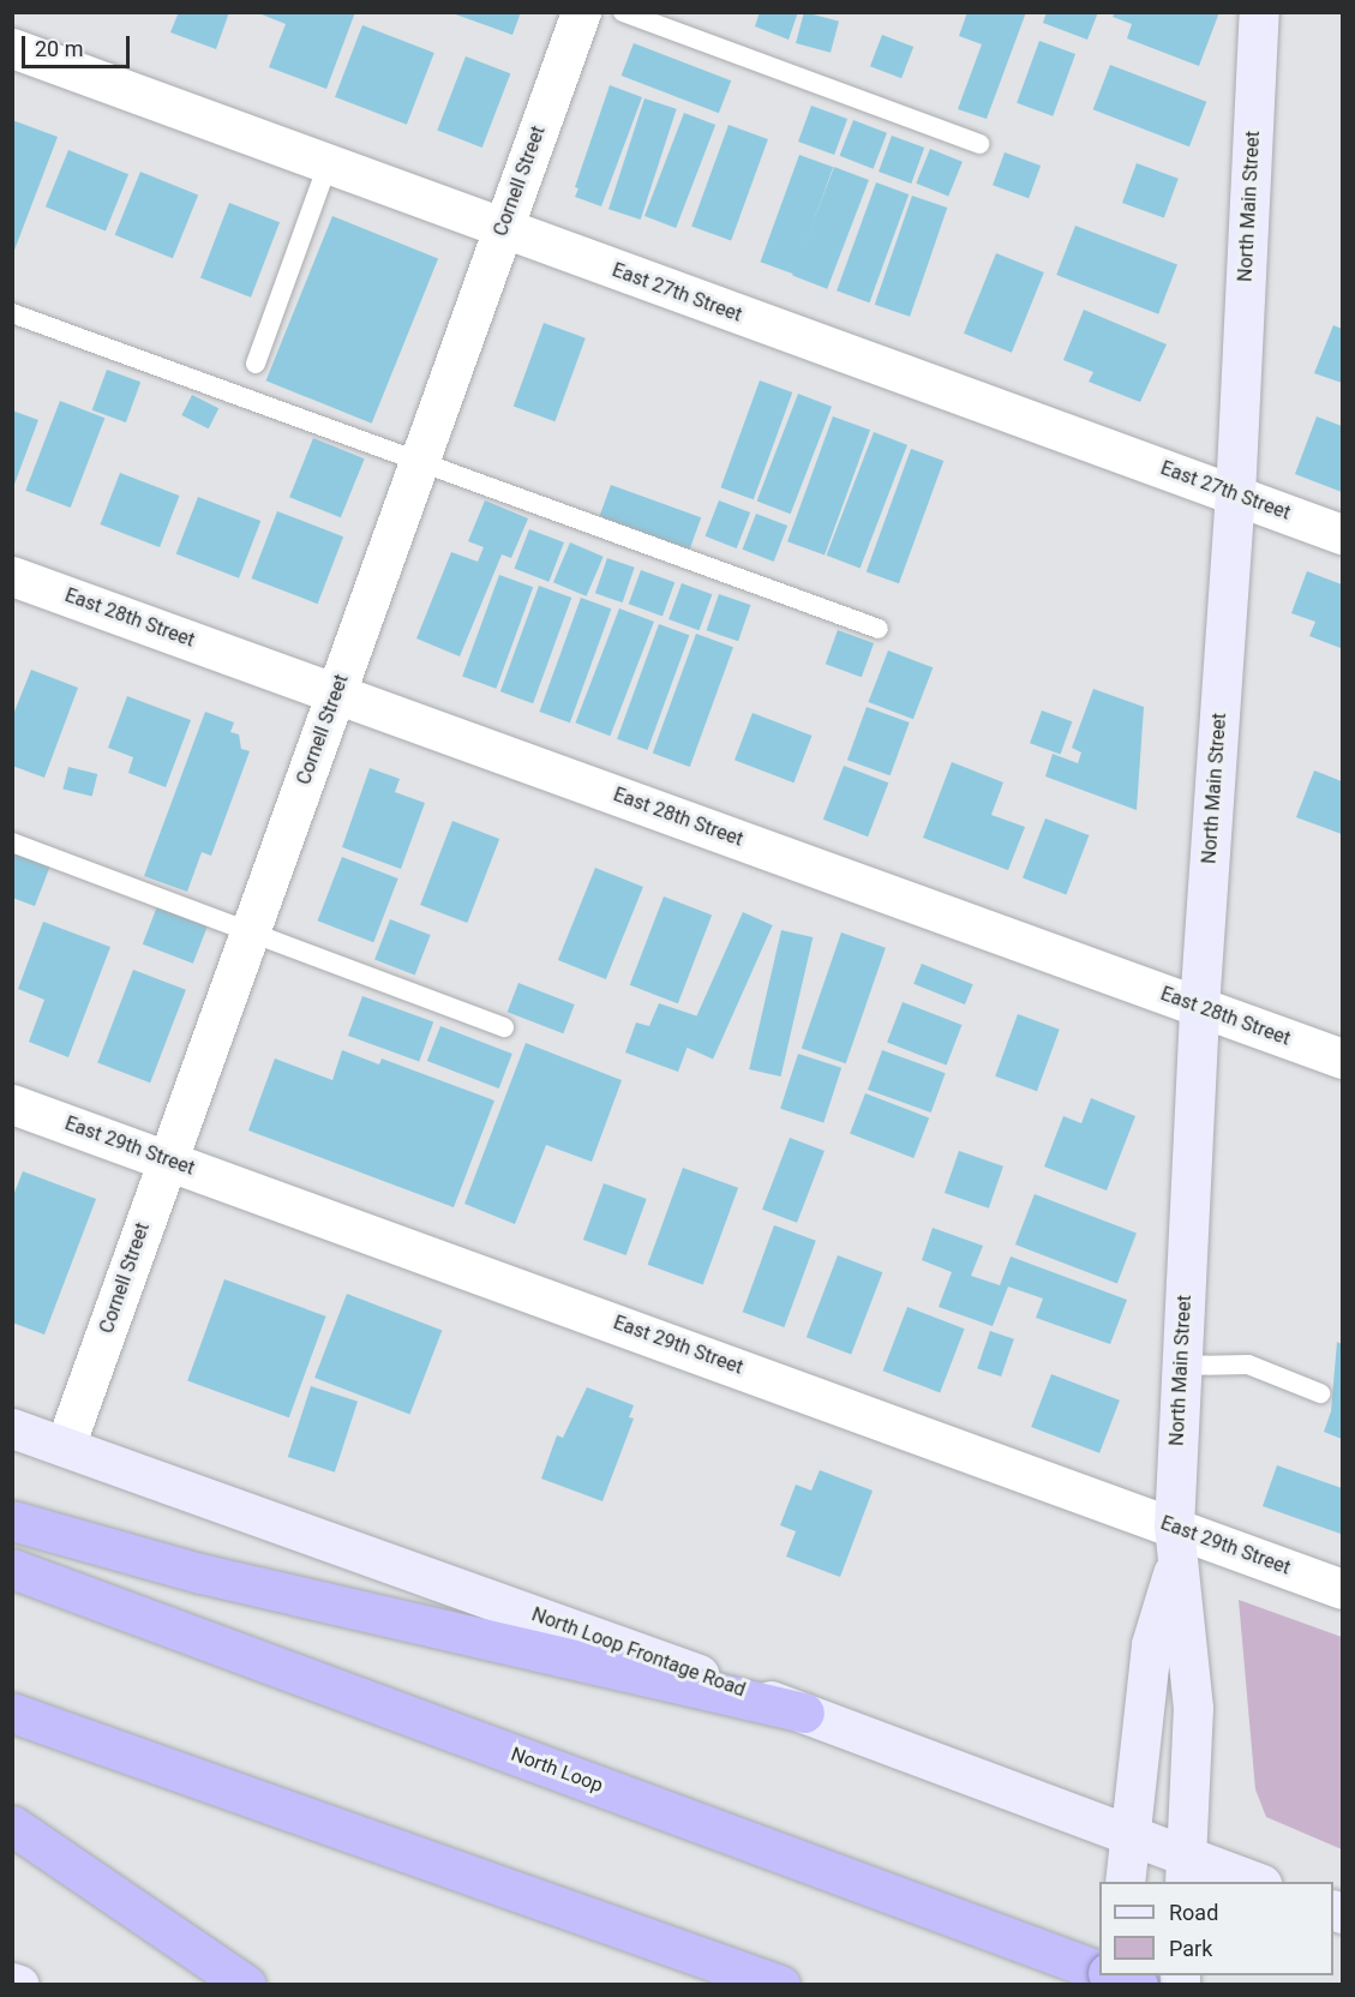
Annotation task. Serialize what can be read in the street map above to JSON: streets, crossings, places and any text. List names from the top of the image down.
{
  "streets": {
    "highway": ["North Loop"],
    "main road": ["North Main Street", "North Loop Frontage Road"],
    "street": [
      "Cornell Street",
      "East 27th Street",
      "East 28th Street",
      "East 29th Street"
    ]
  },
  "crossings": [
    ["Cornell Street", "East 27th Street"],
    ["Cornell Street", "East 28th Street"],
    ["Cornell Street", "East 29th Street"],
    ["Cornell Street", "North Loop Frontage Road"],
    ["North Main Street", "East 27th Street"],
    ["North Main Street", "East 28th Street"],
    ["North Main Street", "East 29th Street"],
    ["North Main Street", "North Loop Frontage Road"]
  ],
  "legend": ["Road", "Park"],
  "scale_bar": "20 m"
}
